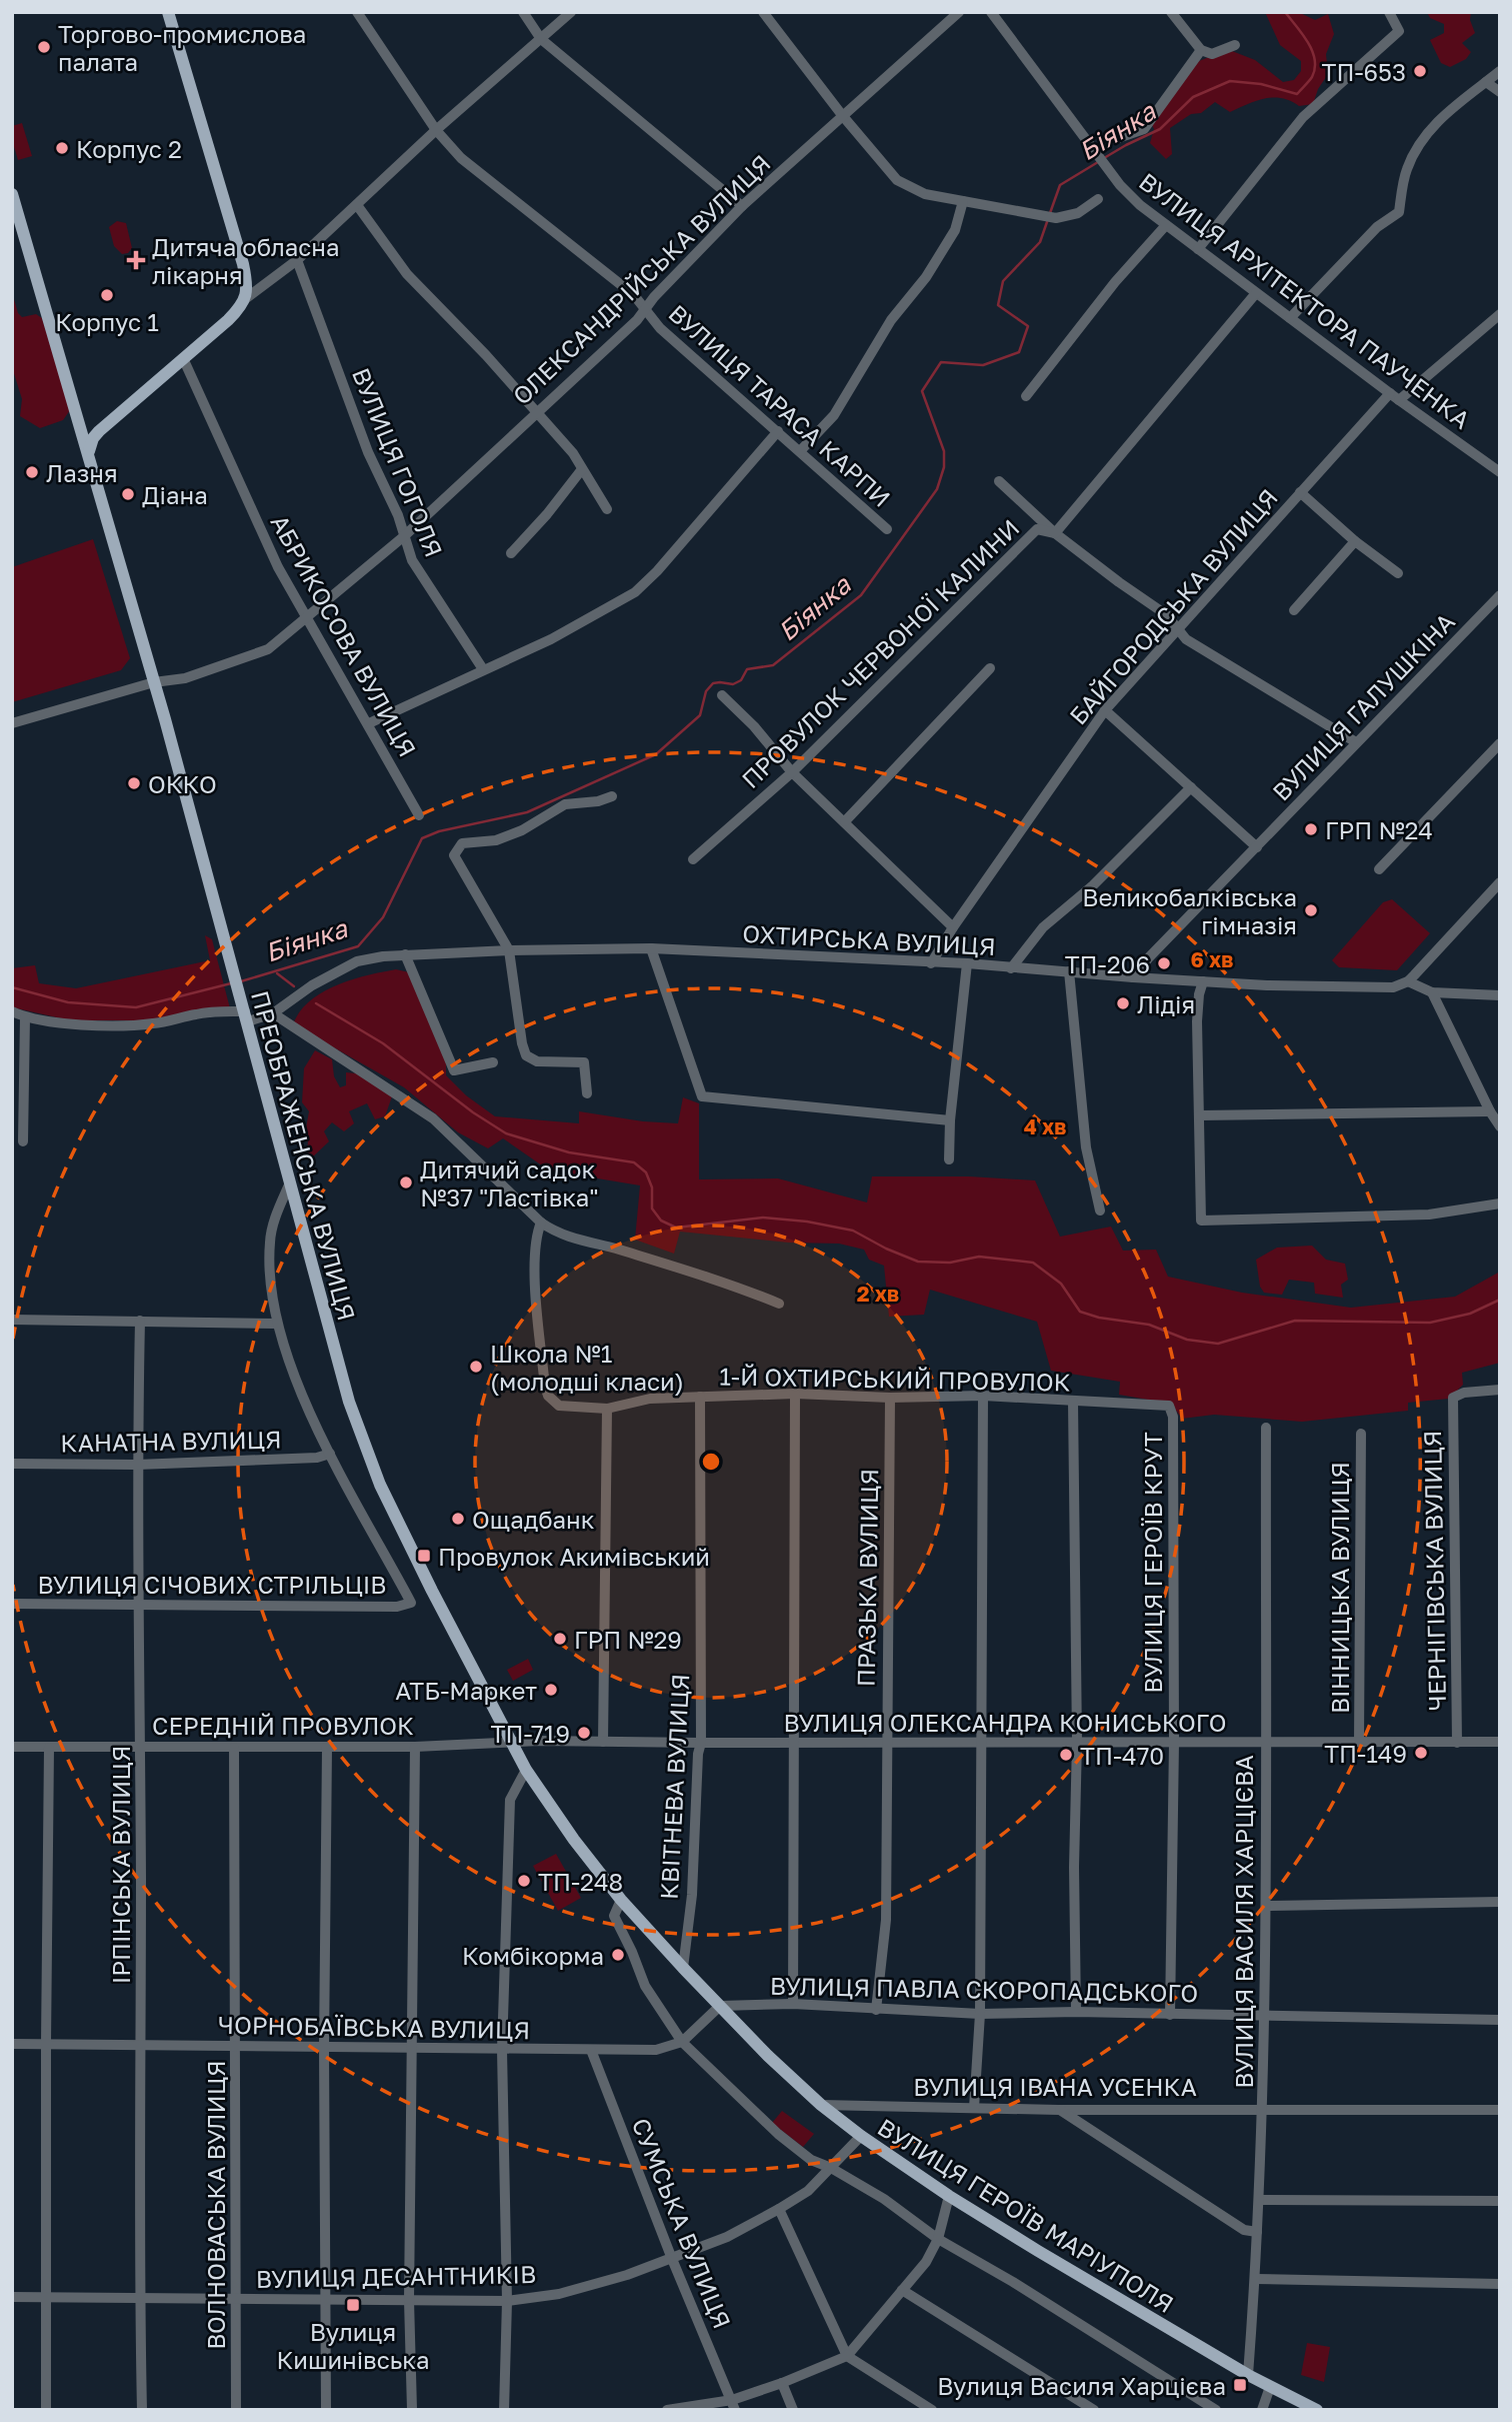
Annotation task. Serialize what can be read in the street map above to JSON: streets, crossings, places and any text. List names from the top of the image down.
{
  "streets": {
    "main road": ["ПРЕОБРАЖЕНСЬКА ВУЛИЦЯ", "ВУЛИЦЯ ГЕРОЇВ МАРІУПОЛЯ"],
    "street": [
      "ОЛЕКСАНДРІЙСЬКА ВУЛИЦЯ",
      "ВУЛИЦЯ АРХІТЕКТОРА ПАУЧЕНКА",
      "ВУЛИЦЯ ТАРАСА КАРПИ",
      "ВУЛИЦЯ ГОГОЛЯ",
      "БАЙГОРОДСЬКА ВУЛИЦЯ",
      "АБРИКОСОВА ВУЛИЦЯ",
      "ПРОВУЛОК ЧЕРВОНОЇ КАЛИНИ",
      "ВУЛИЦЯ ГАЛУШКІНА",
      "ОХТИРСЬКА ВУЛИЦЯ",
      "1-Й ОХТИРСЬКИЙ ПРОВУЛОК",
      "КАНАТНА ВУЛИЦЯ",
      "ВУЛИЦЯ ГЕРОЇВ КРУТ",
      "ЧЕРНІГІВСЬКА ВУЛИЦЯ",
      "ПРАЗЬКА ВУЛИЦЯ",
      "ВУЛИЦЯ СІЧОВИХ СТРІЛЬЦІВ",
      "ВІННИЦЬКА ВУЛИЦЯ",
      "ВУЛИЦЯ ОЛЕКСАНДРА КОНИСЬКОГО",
      "СЕРЕДНІЙ ПРОВУЛОК",
      "КВІТНЕВА ВУЛИЦЯ",
      "ІРПІНСЬКА ВУЛИЦЯ",
      "ВУЛИЦЯ ВАСИЛЯ ХАРЦІЄВА",
      "ВУЛИЦЯ ПАВЛА СКОРОПАДСЬКОГО",
      "ЧОРНОБАЇВСЬКА ВУЛИЦЯ",
      "ВУЛИЦЯ ІВАНА УСЕНКА",
      "ВОЛНОВАСЬКА ВУЛИЦЯ",
      "СУМСЬКА ВУЛИЦЯ",
      "ВУЛИЦЯ ДЕСАНТНИКІВ"
    ]
  },
  "crossings": [
    ["ОЛЕКСАНДРІЙСЬКА ВУЛИЦЯ", "ВУЛИЦЯ ТАРАСА КАРПИ"],
    ["ОЛЕКСАНДРІЙСЬКА ВУЛИЦЯ", "ВУЛИЦЯ ГОГОЛЯ"],
    ["ОЛЕКСАНДРІЙСЬКА ВУЛИЦЯ", "АБРИКОСОВА ВУЛИЦЯ"],
    ["ОЛЕКСАНДРІЙСЬКА ВУЛИЦЯ", "ПРЕОБРАЖЕНСЬКА ВУЛИЦЯ"],
    ["ВУЛИЦЯ АРХІТЕКТОРА ПАУЧЕНКА", "БАЙГОРОДСЬКА ВУЛИЦЯ"],
    ["ВУЛИЦЯ АРХІТЕКТОРА ПАУЧЕНКА", "ПРОВУЛОК ЧЕРВОНОЇ КАЛИНИ"],
    ["БАЙГОРОДСЬКА ВУЛИЦЯ", "ОХТИРСЬКА ВУЛИЦЯ"],
    ["ВУЛИЦЯ ГАЛУШКІНА", "ОХТИРСЬКА ВУЛИЦЯ"],
    ["ОХТИРСЬКА ВУЛИЦЯ", "ПРЕОБРАЖЕНСЬКА ВУЛИЦЯ"],
    ["ПРЕОБРАЖЕНСЬКА ВУЛИЦЯ", "ВУЛИЦЯ ОЛЕКСАНДРА КОНИСЬКОГО"],
    ["ПРЕОБРАЖЕНСЬКА ВУЛИЦЯ", "СЕРЕДНІЙ ПРОВУЛОК"],
    ["ПРЕОБРАЖЕНСЬКА ВУЛИЦЯ", "ВУЛИЦЯ ГЕРОЇВ МАРІУПОЛЯ"],
    ["1-Й ОХТИРСЬКИЙ ПРОВУЛОК", "ВУЛИЦЯ ГЕРОЇВ КРУТ"],
    ["1-Й ОХТИРСЬКИЙ ПРОВУЛОК", "ПРАЗЬКА ВУЛИЦЯ"],
    ["1-Й ОХТИРСЬКИЙ ПРОВУЛОК", "КВІТНЕВА ВУЛИЦЯ"],
    ["КАНАТНА ВУЛИЦЯ", "ВУЛИЦЯ СІЧОВИХ СТРІЛЬЦІВ"],
    ["КАНАТНА ВУЛИЦЯ", "ІРПІНСЬКА ВУЛИЦЯ"],
    ["ВУЛИЦЯ ГЕРОЇВ КРУТ", "ВУЛИЦЯ ОЛЕКСАНДРА КОНИСЬКОГО"],
    ["ВУЛИЦЯ ГЕРОЇВ КРУТ", "ВУЛИЦЯ ПАВЛА СКОРОПАДСЬКОГО"],
    ["ЧЕРНІГІВСЬКА ВУЛИЦЯ", "ВУЛИЦЯ ОЛЕКСАНДРА КОНИСЬКОГО"],
    ["ПРАЗЬКА ВУЛИЦЯ", "ВУЛИЦЯ ОЛЕКСАНДРА КОНИСЬКОГО"],
    ["ПРАЗЬКА ВУЛИЦЯ", "ВУЛИЦЯ ПАВЛА СКОРОПАДСЬКОГО"],
    ["ВУЛИЦЯ СІЧОВИХ СТРІЛЬЦІВ", "ІРПІНСЬКА ВУЛИЦЯ"],
    ["ВІННИЦЬКА ВУЛИЦЯ", "ВУЛИЦЯ ОЛЕКСАНДРА КОНИСЬКОГО"],
    ["ВУЛИЦЯ ОЛЕКСАНДРА КОНИСЬКОГО", "СЕРЕДНІЙ ПРОВУЛОК"],
    ["ВУЛИЦЯ ОЛЕКСАНДРА КОНИСЬКОГО", "КВІТНЕВА ВУЛИЦЯ"],
    ["ВУЛИЦЯ ОЛЕКСАНДРА КОНИСЬКОГО", "ВУЛИЦЯ ВАСИЛЯ ХАРЦІЄВА"],
    ["ВУЛИЦЯ ОЛЕКСАНДРА КОНИСЬКОГО", "ВУЛИЦЯ ГЕРОЇВ МАРІУПОЛЯ"],
    ["СЕРЕДНІЙ ПРОВУЛОК", "ІРПІНСЬКА ВУЛИЦЯ"],
    ["СЕРЕДНІЙ ПРОВУЛОК", "ВОЛНОВАСЬКА ВУЛИЦЯ"],
    ["СЕРЕДНІЙ ПРОВУЛОК", "ВУЛИЦЯ ГЕРОЇВ МАРІУПОЛЯ"],
    ["КВІТНЕВА ВУЛИЦЯ", "ВУЛИЦЯ ГЕРОЇВ МАРІУПОЛЯ"],
    ["ІРПІНСЬКА ВУЛИЦЯ", "ЧОРНОБАЇВСЬКА ВУЛИЦЯ"],
    ["ІРПІНСЬКА ВУЛИЦЯ", "ВУЛИЦЯ ДЕСАНТНИКІВ"],
    ["ВУЛИЦЯ ВАСИЛЯ ХАРЦІЄВА", "ВУЛИЦЯ ПАВЛА СКОРОПАДСЬКОГО"],
    ["ВУЛИЦЯ ВАСИЛЯ ХАРЦІЄВА", "ВУЛИЦЯ ІВАНА УСЕНКА"],
    ["ВУЛИЦЯ ВАСИЛЯ ХАРЦІЄВА", "ВУЛИЦЯ ГЕРОЇВ МАРІУПОЛЯ"],
    ["ВУЛИЦЯ ПАВЛА СКОРОПАДСЬКОГО", "ВУЛИЦЯ ГЕРОЇВ МАРІУПОЛЯ"],
    ["ЧОРНОБАЇВСЬКА ВУЛИЦЯ", "ВОЛНОВАСЬКА ВУЛИЦЯ"],
    ["ЧОРНОБАЇВСЬКА ВУЛИЦЯ", "СУМСЬКА ВУЛИЦЯ"],
    ["ВУЛИЦЯ ІВАНА УСЕНКА", "ВУЛИЦЯ ГЕРОЇВ МАРІУПОЛЯ"],
    ["ВОЛНОВАСЬКА ВУЛИЦЯ", "ВУЛИЦЯ ДЕСАНТНИКІВ"],
    ["ВУЛИЦЯ ГЕРОЇВ МАРІУПОЛЯ", "ВУЛИЦЯ ДЕСАНТНИКІВ"],
    ["СУМСЬКА ВУЛИЦЯ", "ВУЛИЦЯ ДЕСАНТНИКІВ"]
  ],
  "water": ["Біянка"],
  "places": {
    "other": [
      "Торгово-промислова палата",
      "ТП-653",
      "Корпус 2",
      "Корпус 1",
      "Лазня",
      "Діана",
      "ОККО",
      "ГРП №24",
      "Великобалківська гімназія",
      "ТП-206",
      "Лідія",
      "Дитячий садок №37 \"Ластівка\"",
      "Школа №1 (молодші класи)",
      "Ощадбанк",
      "ГРП №29",
      "АТБ-Маркет",
      "ТП-719",
      "ТП-149",
      "ТП-470",
      "ТП-248",
      "Комбікорма"
    ],
    "health": ["Дитяча обласна лікарня"],
    "transit": ["Провулок Акимівський", "Вулиця Кишинівська", "Вулиця Василя Харцієва"]
  },
  "rings": ["6 хв", "4 хв", "2 хв"]
}
